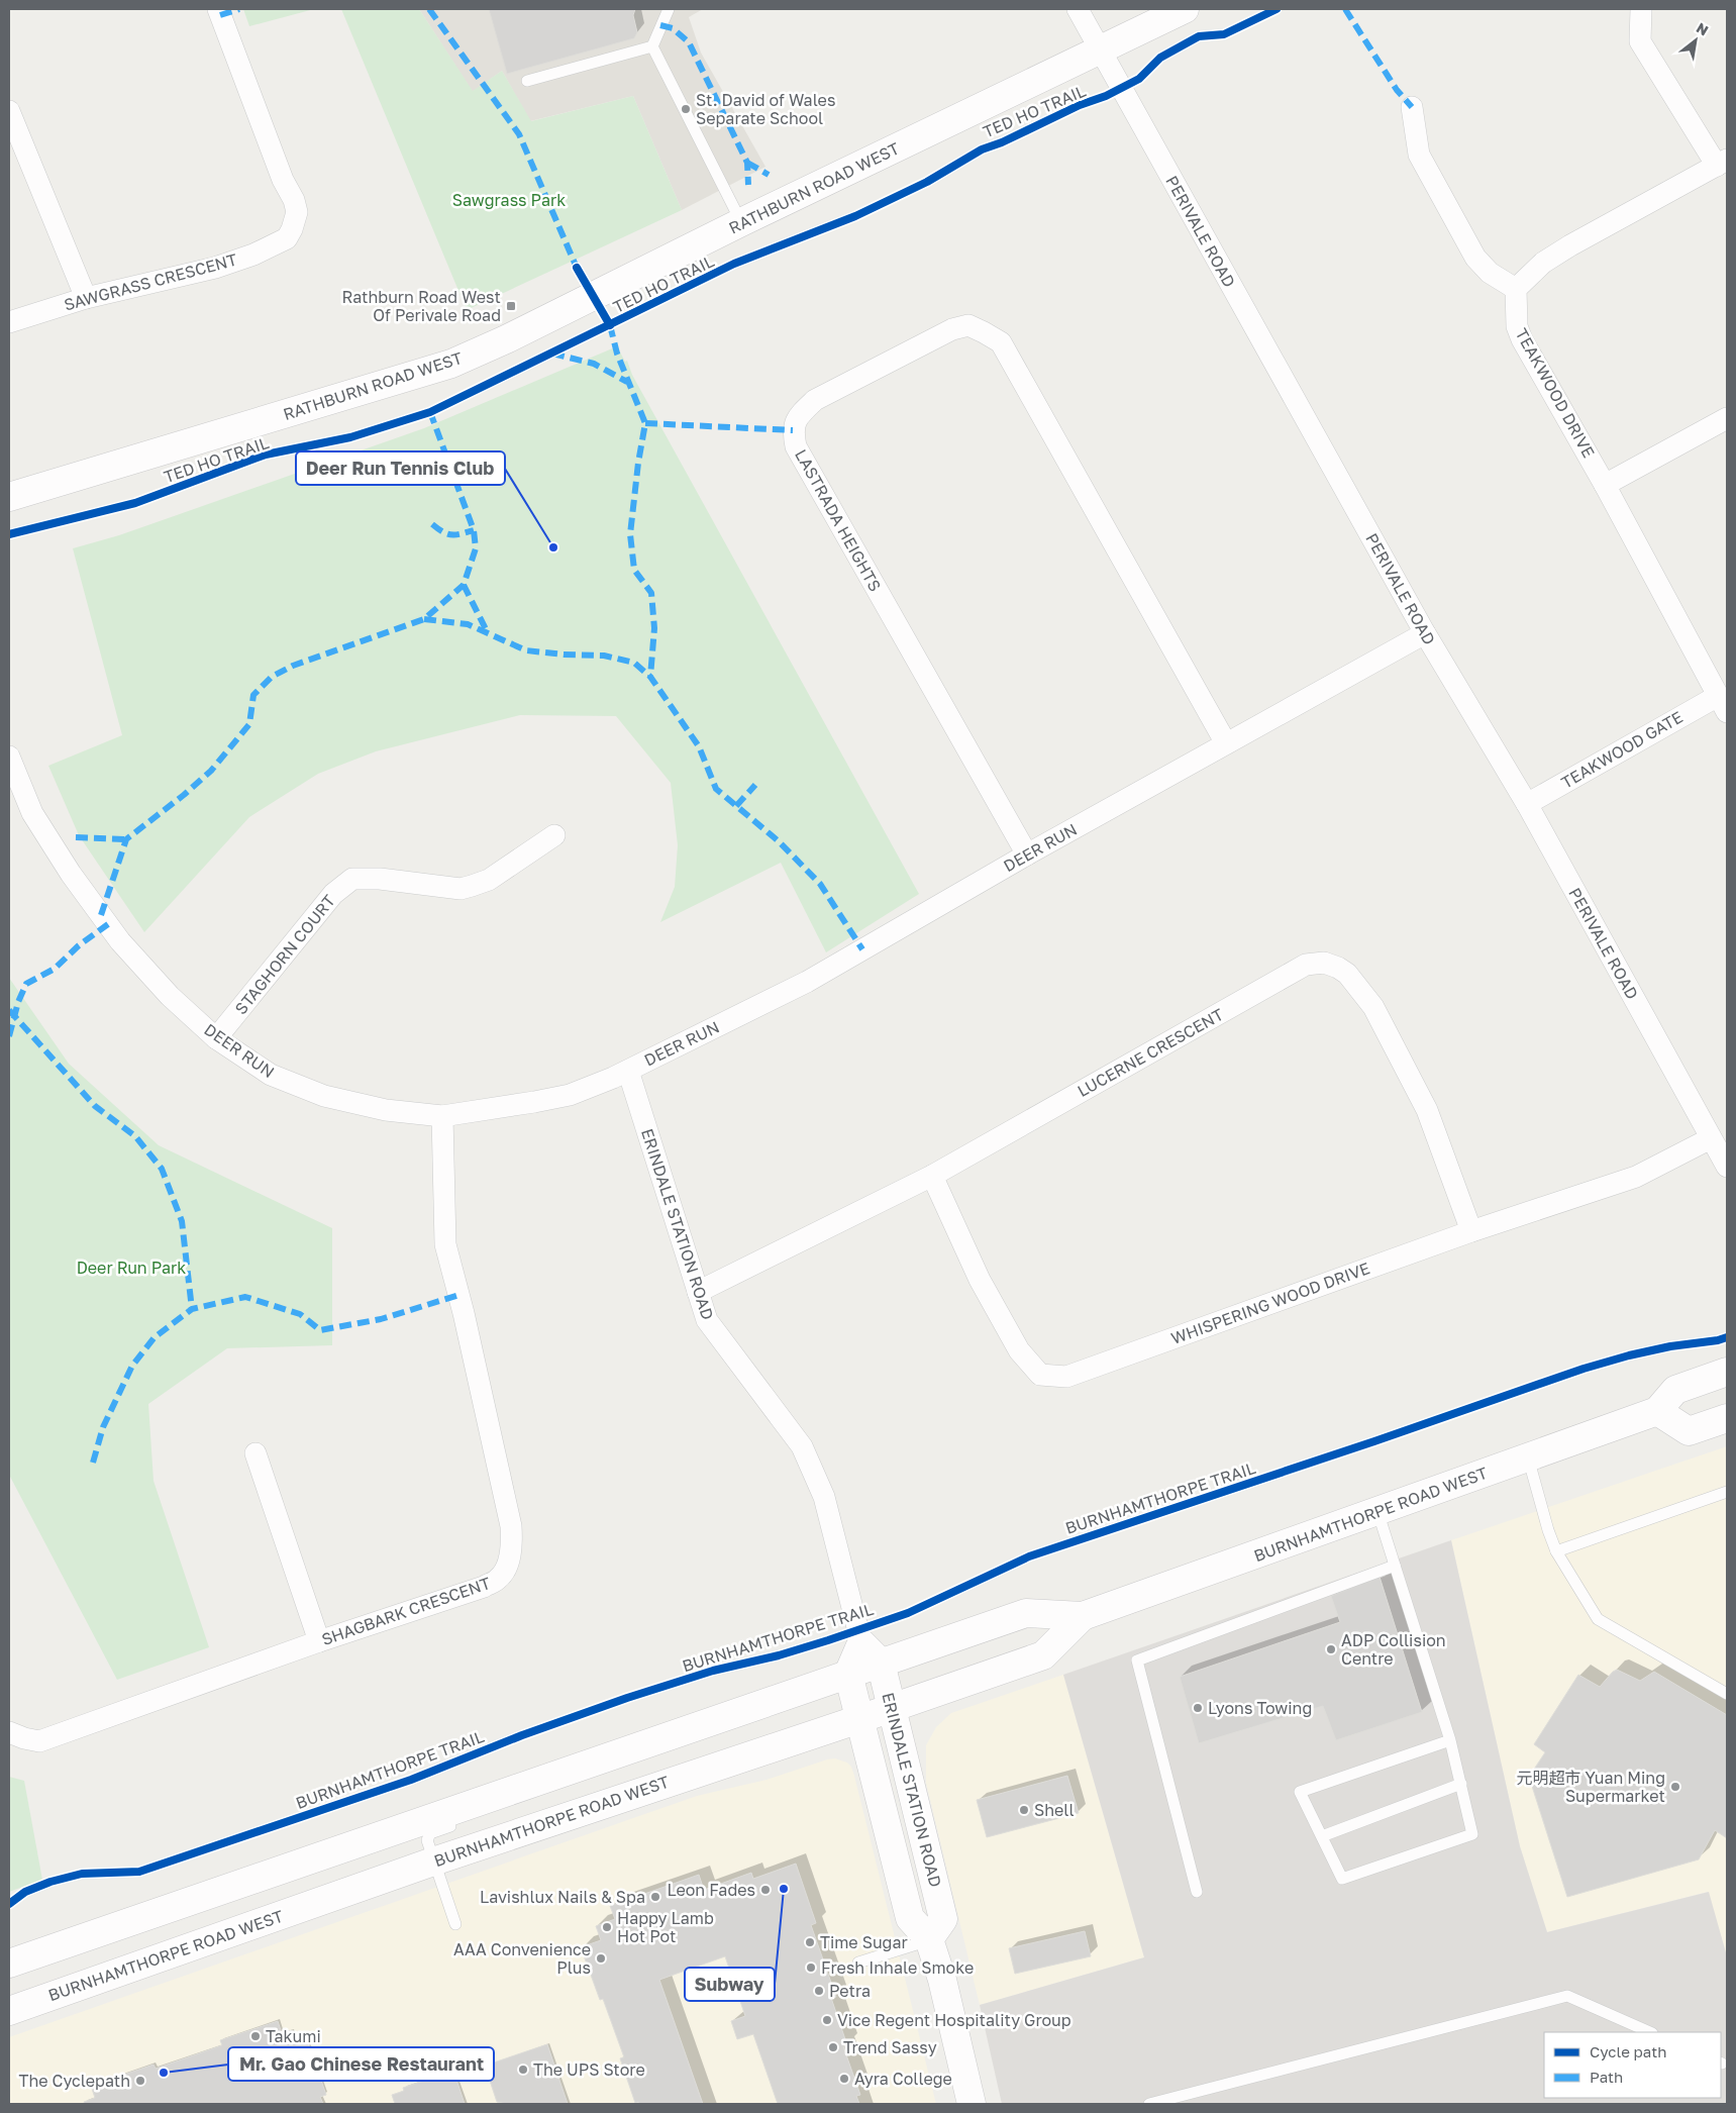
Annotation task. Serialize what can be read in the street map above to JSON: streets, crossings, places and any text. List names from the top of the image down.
{
  "streets": {
    "main road": ["RATHBURN ROAD WEST", "ERINDALE STATION ROAD", "BURNHAMTHORPE ROAD WEST"],
    "street": [
      "PERIVALE ROAD",
      "SAWGRASS CRESCENT",
      "TEAKWOOD DRIVE",
      "LASTRADA HEIGHTS",
      "TEAKWOOD GATE",
      "DEER RUN",
      "STAGHORN COURT",
      "LUCERNE CRESCENT",
      "WHISPERING WOOD DRIVE",
      "SHAGBARK CRESCENT"
    ],
    "cycle path": ["TED HO TRAIL", "BURNHAMTHORPE TRAIL"]
  },
  "crossings": [
    ["RATHBURN ROAD WEST", "PERIVALE ROAD"],
    ["PERIVALE ROAD", "TEAKWOOD GATE"],
    ["PERIVALE ROAD", "DEER RUN"],
    ["PERIVALE ROAD", "WHISPERING WOOD DRIVE"],
    ["TEAKWOOD DRIVE", "TEAKWOOD GATE"],
    ["LASTRADA HEIGHTS", "DEER RUN"],
    ["DEER RUN", "STAGHORN COURT"],
    ["DEER RUN", "ERINDALE STATION ROAD"],
    ["DEER RUN", "SHAGBARK CRESCENT"],
    ["LUCERNE CRESCENT", "ERINDALE STATION ROAD"],
    ["LUCERNE CRESCENT", "WHISPERING WOOD DRIVE"],
    ["ERINDALE STATION ROAD", "BURNHAMTHORPE ROAD WEST"]
  ],
  "parks": ["Sawgrass Park", "Deer Run Park"],
  "places": {
    "other": [
      "St. David of Wales Separate School",
      "Deer Run Tennis Club",
      "ADP Collision Centre",
      "Lyons Towing",
      "元明超市 Yuan Ming Supermarket",
      "Shell",
      "Subway",
      "Leon Fades",
      "Lavishlux Nails & Spa",
      "Happy Lamb Hot Pot",
      "Time Sugar",
      "AAA Convenience Plus",
      "Fresh Inhale Smoke",
      "Petra",
      "Vice Regent Hospitality Group",
      "Takumi",
      "Trend Sassy",
      "The UPS Store",
      "Mr. Gao Chinese Restaurant",
      "Ayra College",
      "The Cyclepath"
    ],
    "transit": ["Rathburn Road West Of Perivale Road"]
  },
  "legend": ["Cycle path", "Path"],
  "north": "top right"
}
